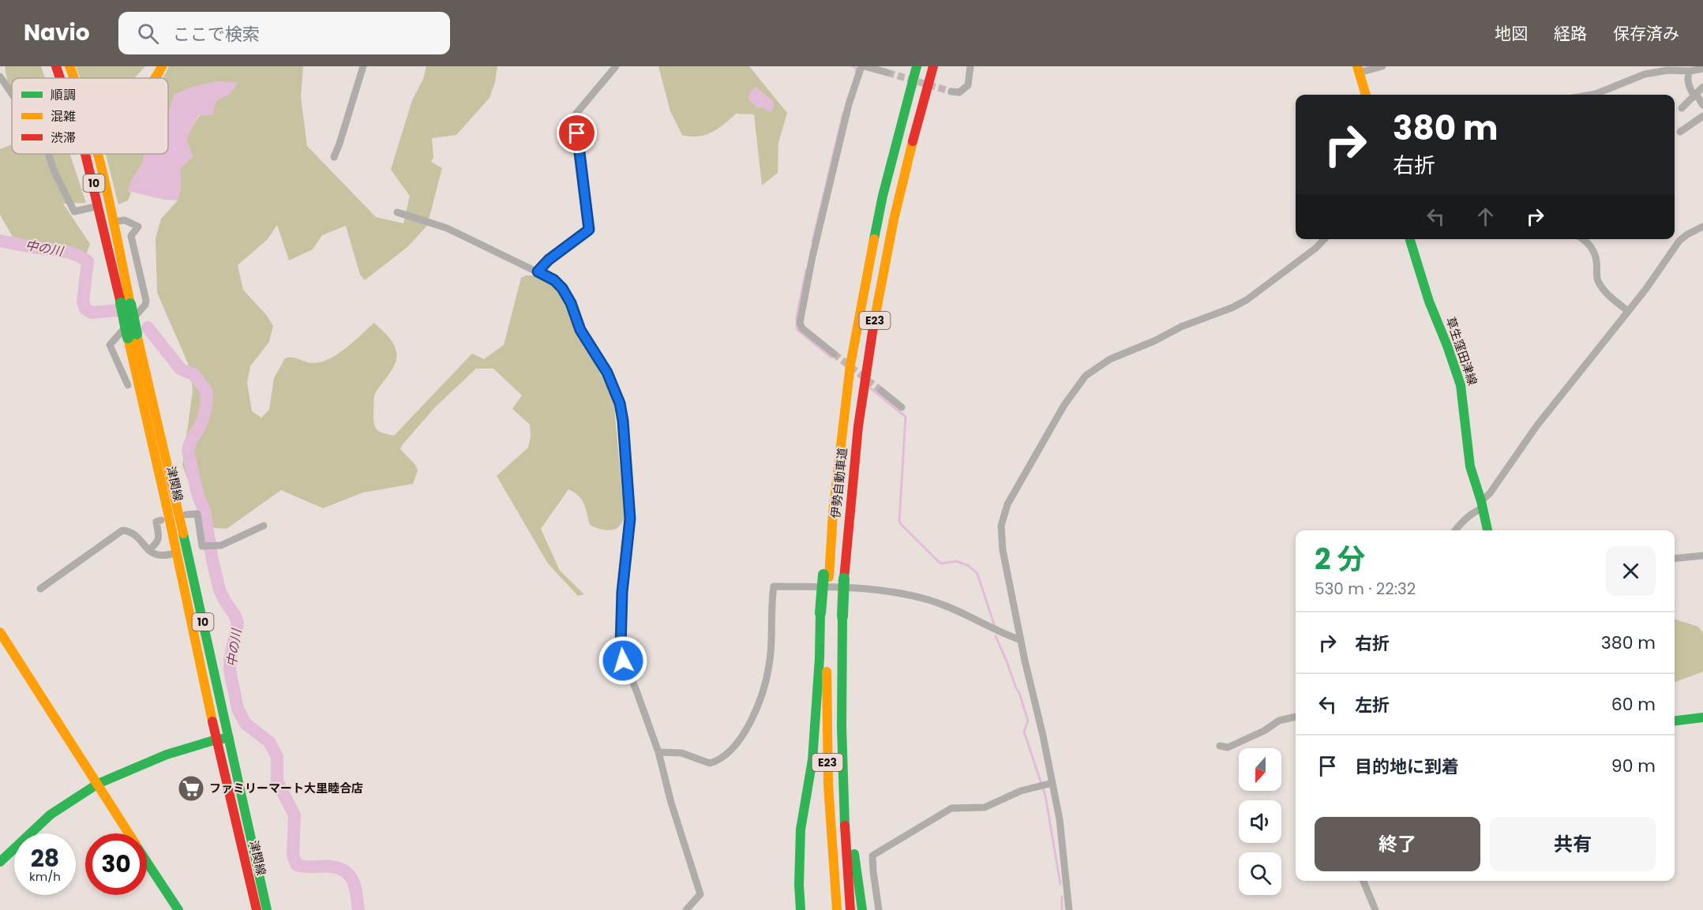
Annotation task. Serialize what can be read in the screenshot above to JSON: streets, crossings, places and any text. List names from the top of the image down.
{
  "streets": {
    "main road": [
      "10",
      "E23",
      "草生窪田津線",
      "伊勢自動車道",
      "津関線"
    ]
  },
  "water": ["中の川"],
  "places": {
    "supermarket": ["ファミリーマート大里睦合店"]
  },
  "legend": ["順調", "混雑", "渋滞"],
  "north": "bottom",
  "page": {
    "header": "Navio",
    "search": "ここで検索",
    "nav": ["地図", "経路", "保存済み"],
    "turn": ["380 m", "右折"],
    "heading": ["2 分", "530 m · 22:32"],
    "list": [
      {
        "name": "右折",
        "value": "380 m"
      },
      {
        "name": "左折",
        "value": "60 m"
      },
      {
        "name": "目的地に到着",
        "value": "90 m"
      }
    ],
    "buttons": ["終了", "共有"],
    "speed": "28 km/h",
    "limit": "30"
  }
}
